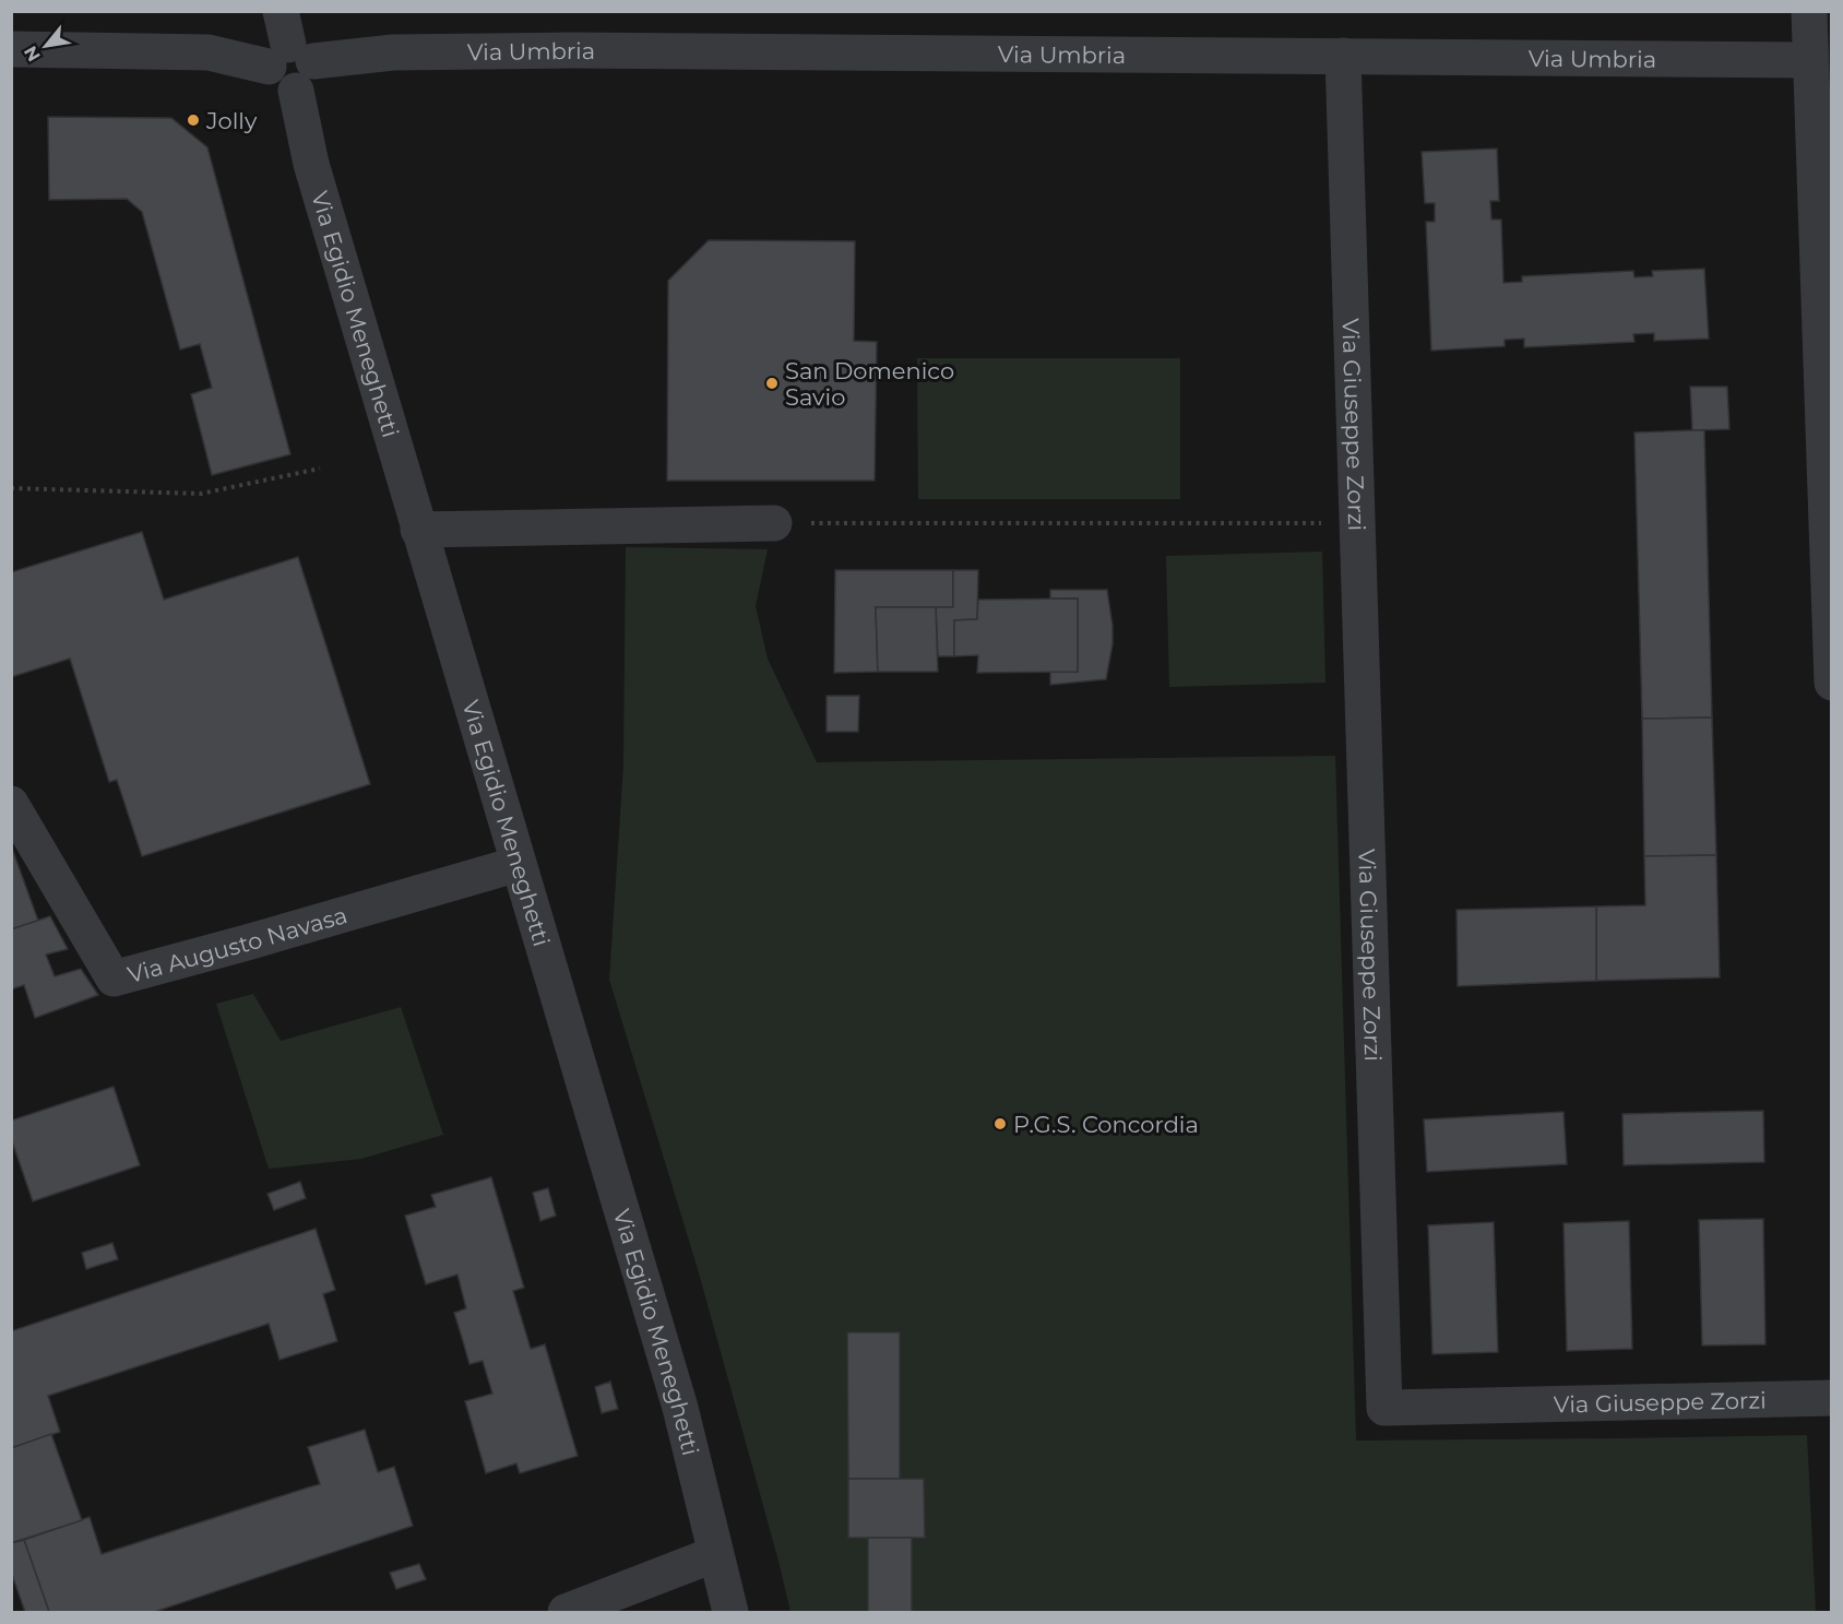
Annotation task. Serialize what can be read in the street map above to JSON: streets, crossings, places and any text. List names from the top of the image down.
{
  "streets": {
    "street": [
      "Via Umbria",
      "Via Egidio Meneghetti",
      "Via Giuseppe Zorzi",
      "Via Augusto Navasa"
    ]
  },
  "crossings": [
    ["Via Umbria", "Via Egidio Meneghetti"],
    ["Via Umbria", "Via Giuseppe Zorzi"],
    ["Via Egidio Meneghetti", "Via Augusto Navasa"]
  ],
  "places": ["Jolly", "San Domenico Savio", "P.G.S. Concordia"],
  "north": "bottom left"
}
